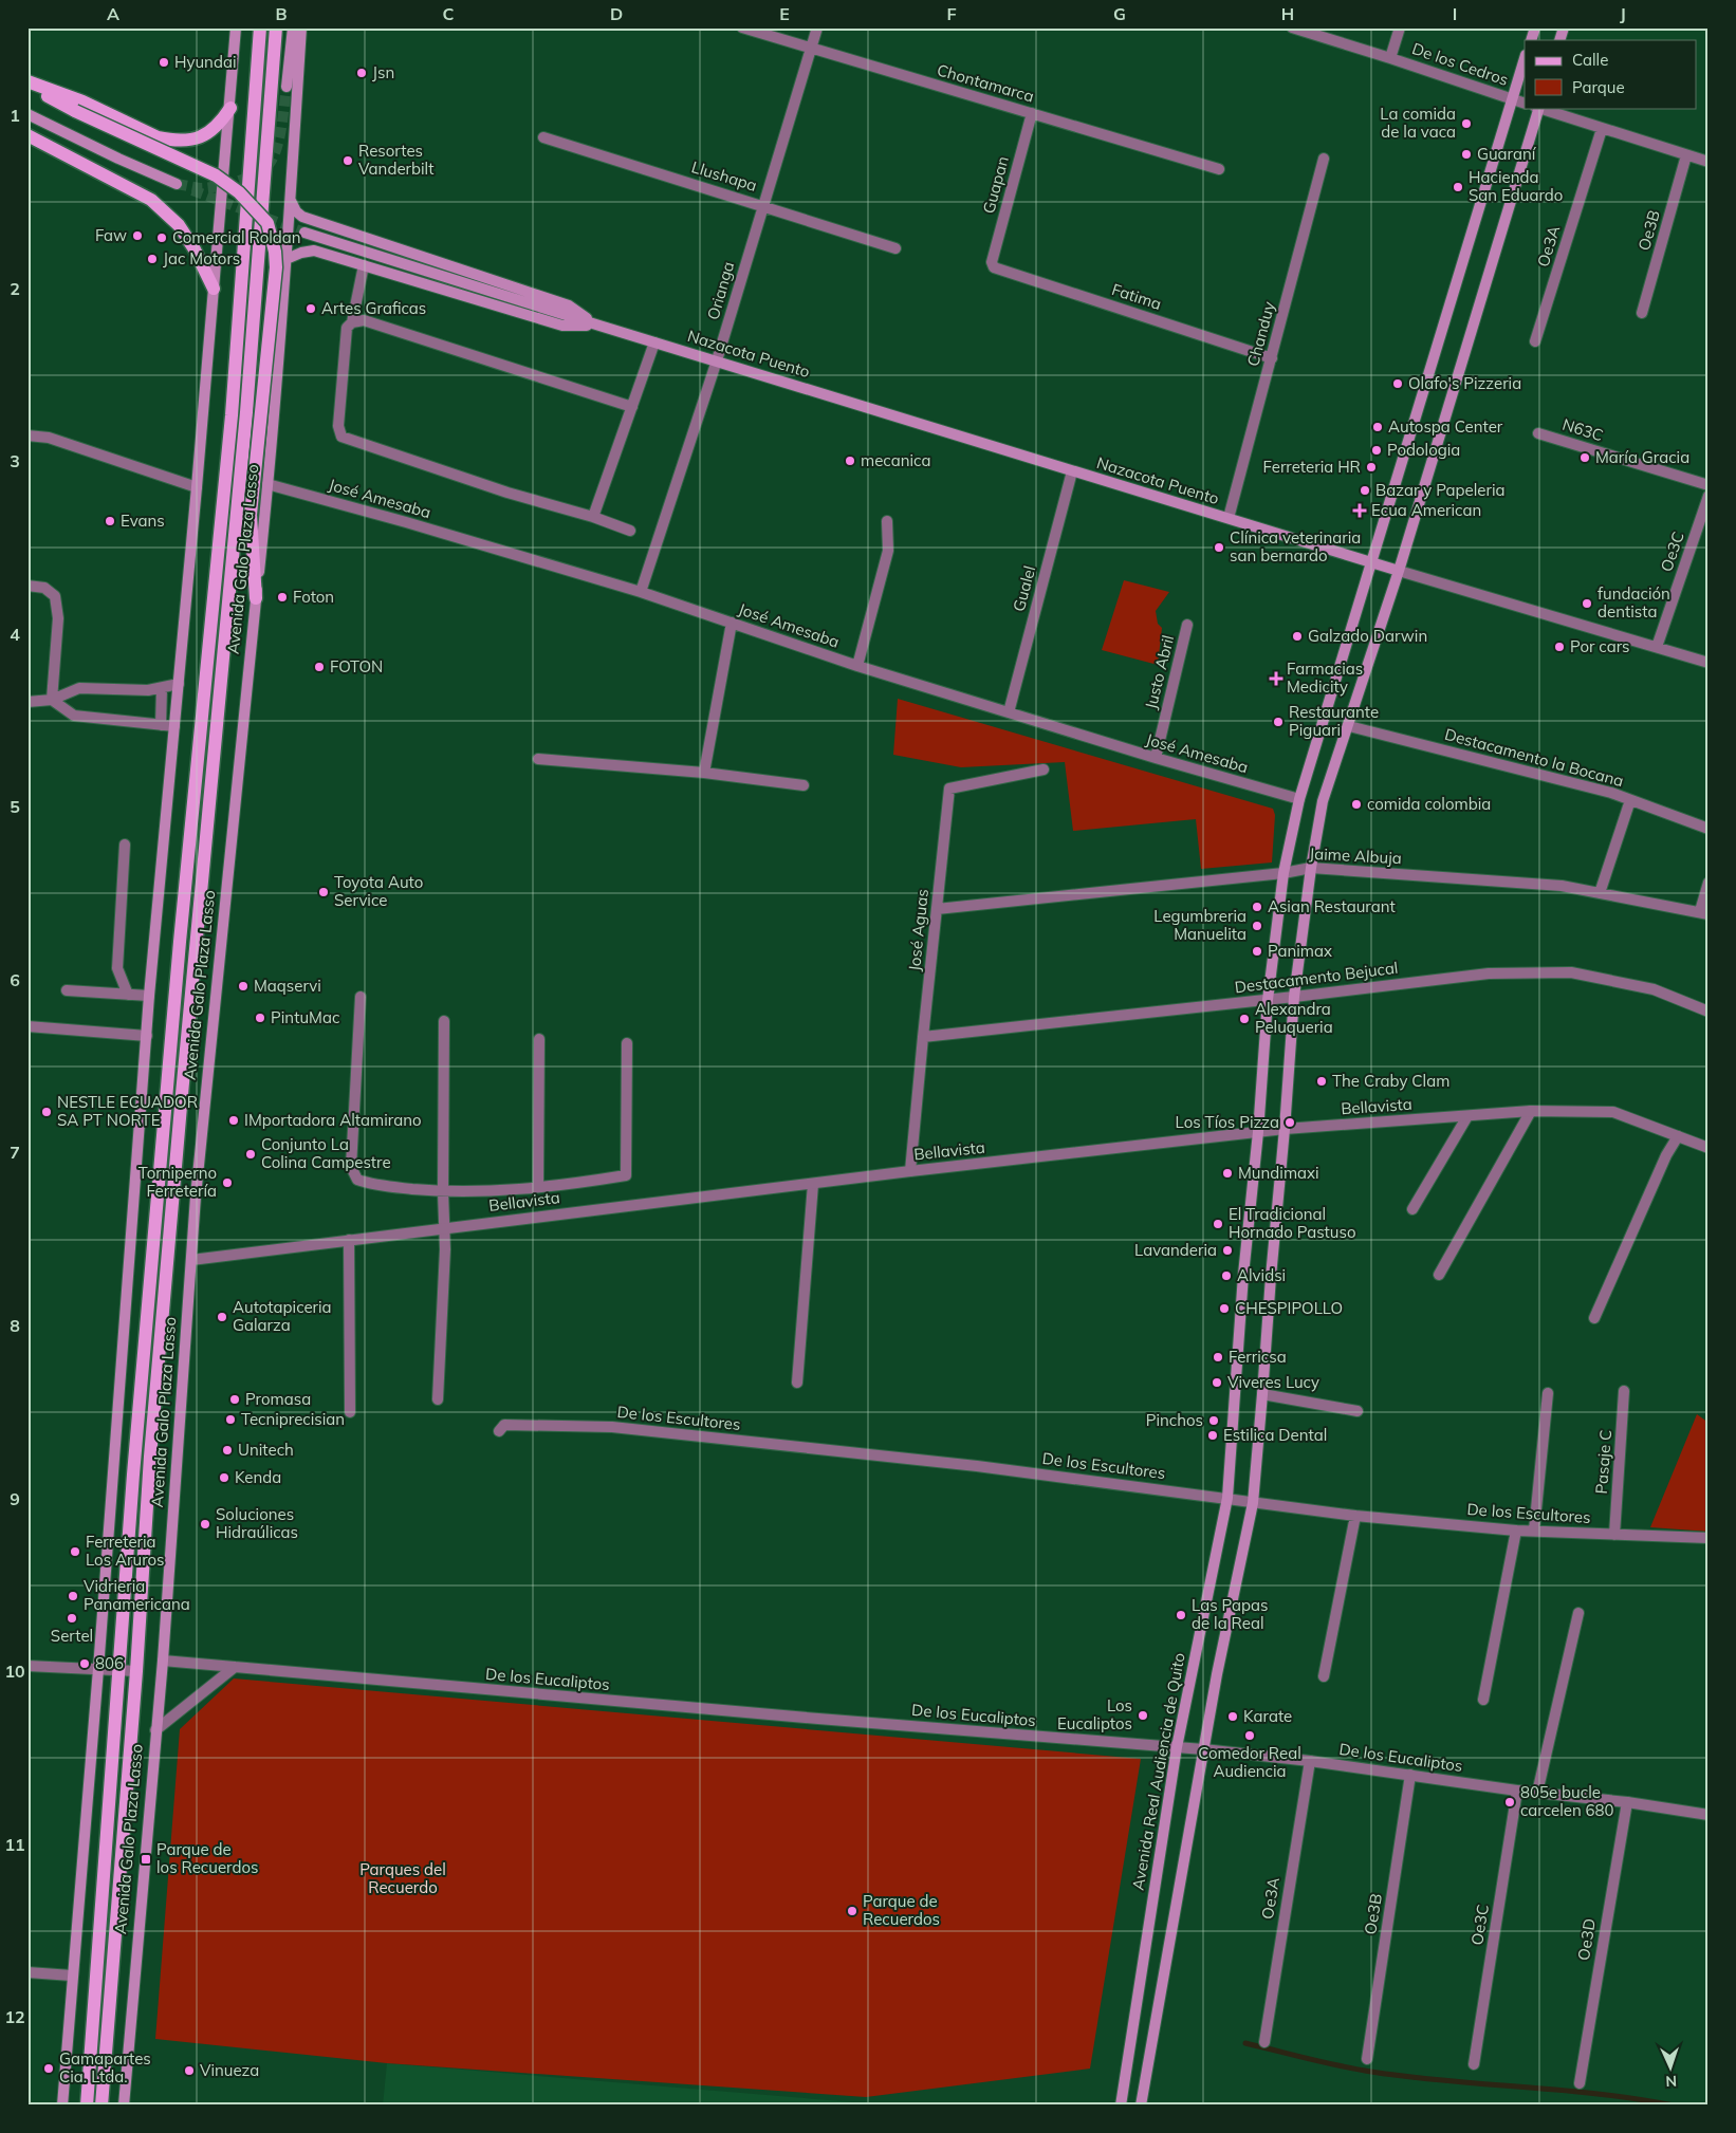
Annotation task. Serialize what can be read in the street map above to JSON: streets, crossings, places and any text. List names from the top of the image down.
{
  "streets": {
    "main road": ["Nazacota Puento", "Avenida Galo Plaza Lasso", "Avenida Real Audiencia de Quito"],
    "street": [
      "De los Cedros",
      "Chontamarca",
      "Llushapa",
      "Guapan",
      "Oe3B",
      "Oe3A",
      "Orianga",
      "Fatima",
      "Chanduy",
      "N63C",
      "José Amesaba",
      "Oe3C",
      "Gualel",
      "Justo Abril",
      "Destacamento la Bocana",
      "Jaime Albuja",
      "José Aguas",
      "Destacamento Bejucal",
      "Bellavista",
      "De los Escultores",
      "Pasaje C",
      "De los Eucaliptos",
      "Oe3D"
    ]
  },
  "crossings": [
    ["De los Cedros", "Avenida Real Audiencia de Quito"],
    ["Chontamarca", "Guapan"],
    ["Chontamarca", "Orianga"],
    ["Llushapa", "Orianga"],
    ["Guapan", "Fatima"],
    ["Oe3B", "De los Eucaliptos"],
    ["Oe3A", "De los Eucaliptos"],
    ["Orianga", "Nazacota Puento"],
    ["Orianga", "José Amesaba"],
    ["Fatima", "Chanduy"],
    ["Chanduy", "Nazacota Puento"],
    ["Nazacota Puento", "Oe3C"],
    ["Nazacota Puento", "Avenida Galo Plaza Lasso"],
    ["Nazacota Puento", "Gualel"],
    ["Nazacota Puento", "Avenida Real Audiencia de Quito"],
    ["José Amesaba", "Avenida Galo Plaza Lasso"],
    ["José Amesaba", "Gualel"],
    ["José Amesaba", "Justo Abril"],
    ["José Amesaba", "Avenida Real Audiencia de Quito"],
    ["Oe3C", "De los Eucaliptos"],
    ["Avenida Galo Plaza Lasso", "Bellavista"],
    ["Avenida Galo Plaza Lasso", "De los Eucaliptos"],
    ["Jaime Albuja", "José Aguas"],
    ["Jaime Albuja", "Avenida Real Audiencia de Quito"],
    ["José Aguas", "Destacamento Bejucal"],
    ["José Aguas", "Bellavista"],
    ["Destacamento Bejucal", "Avenida Real Audiencia de Quito"],
    ["Bellavista", "Avenida Real Audiencia de Quito"],
    ["De los Escultores", "Pasaje C"],
    ["De los Escultores", "Avenida Real Audiencia de Quito"],
    ["De los Eucaliptos", "Avenida Real Audiencia de Quito"],
    ["De los Eucaliptos", "Oe3D"]
  ],
  "parks": ["Parques del Recuerdo"],
  "places": {
    "other": [
      "Hyundai",
      "Jsn",
      "La comida de la vaca",
      "Guaraní",
      "Resortes Vanderbilt",
      "Hacienda San Eduardo",
      "Faw",
      "Comercial Roldan",
      "Jac Motors",
      "Artes Graficas",
      "Olafo's Pizzeria",
      "Autospa Center",
      "Podologia",
      "María Gracia",
      "mecanica",
      "Ferreteria HR",
      "Bazar y Papeleria",
      "Evans",
      "Clínica veterinaria san bernardo",
      "Foton",
      "fundación dentista",
      "Galzado Darwin",
      "Por cars",
      "FOTON",
      "Restaurante Piguari",
      "comida colombia",
      "Toyota Auto Service",
      "Asian Restaurant",
      "Legumbreria Manuelita",
      "Panimax",
      "Maqservi",
      "PintuMac",
      "Alexandra Peluqueria",
      "The Craby Clam",
      "NESTLE ECUADOR SA PT NORTE",
      "IMportadora Altamirano",
      "Los Tíos Pizza",
      "Conjunto La Colina Campestre",
      "Mundimaxi",
      "Torniperno Ferretería",
      "El Tradicional Hornado Pastuso",
      "Lavanderia",
      "Alvidsi",
      "CHESPIPOLLO",
      "Autotapiceria Galarza",
      "Ferricsa",
      "Viveres Lucy",
      "Promasa",
      "Tecniprecisian",
      "Pinchos",
      "Estilica Dental",
      "Unitech",
      "Kenda",
      "Soluciones Hidraúlicas",
      "Ferreteria Los Aruros",
      "Vidrieria Panamericana",
      "Las Papas de la Real",
      "Sertel",
      "806",
      "Los Eucaliptos",
      "Karate",
      "Comedor Real Audiencia",
      "805e bucle carcelen 680",
      "Parque de Recuerdos",
      "Gamapartes Cia. Ltda.",
      "Vinueza"
    ],
    "health": ["Ecua American", "Farmacias Medicity"],
    "transit": ["Parque de los Recuerdos"]
  },
  "legend": ["Calle", "Parque"],
  "north": "bottom",
  "grid": {
    "columns": [
      "A",
      "B",
      "C",
      "D",
      "E",
      "F",
      "G",
      "H",
      "I",
      "J"
    ],
    "rows": [
      "1",
      "2",
      "3",
      "4",
      "5",
      "6",
      "7",
      "8",
      "9",
      "10",
      "11",
      "12"
    ]
  }
}
